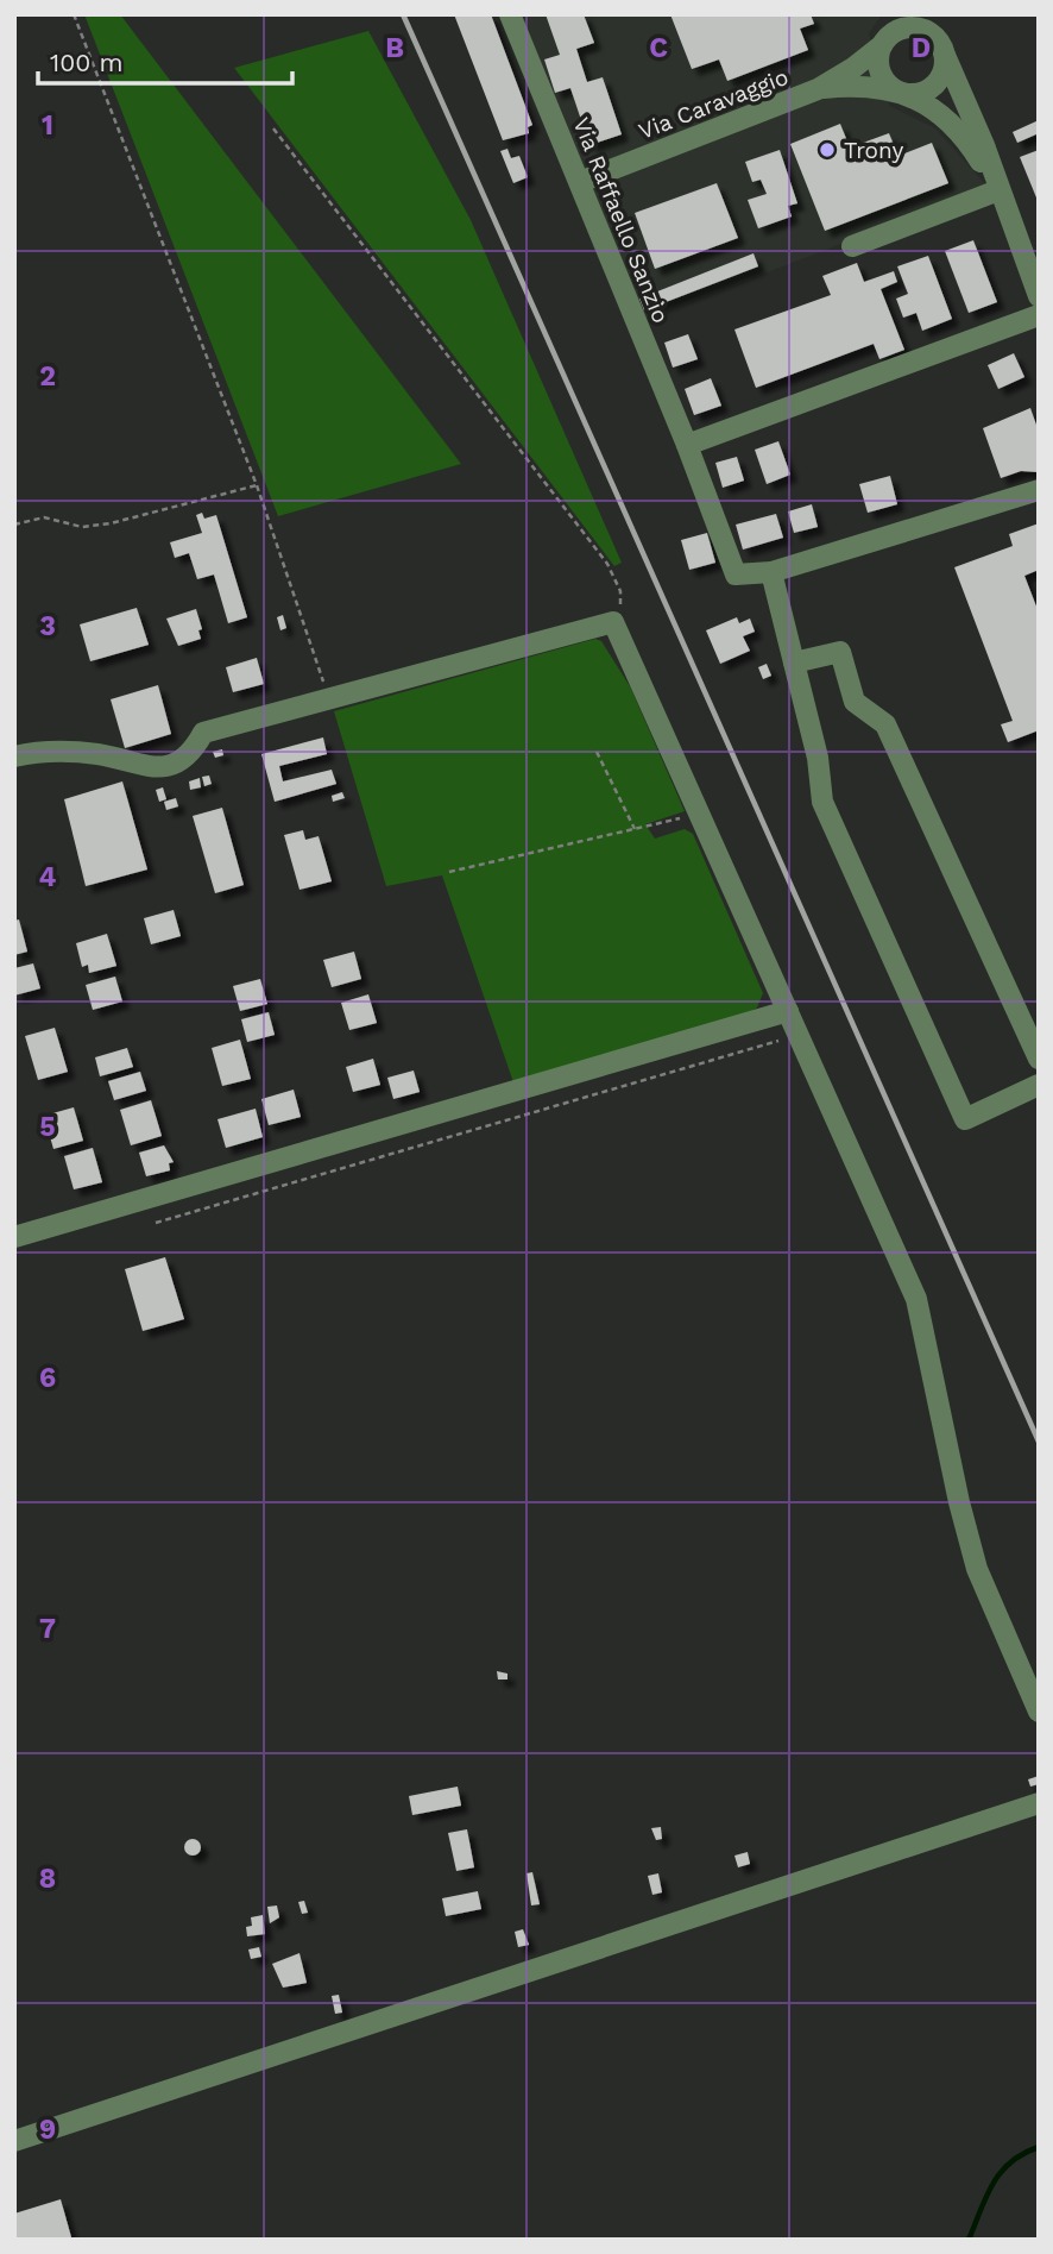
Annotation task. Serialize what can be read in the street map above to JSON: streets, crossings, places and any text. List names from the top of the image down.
{
  "streets": {
    "street": ["Via Caravaggio", "Via Raffaello Sanzio"]
  },
  "crossings": [
    ["Via Caravaggio", "Via Raffaello Sanzio"]
  ],
  "places": ["Trony"],
  "scale_bar": "100 m",
  "grid": {
    "columns": ["B", "C", "D"],
    "rows": [
      "1",
      "2",
      "3",
      "4",
      "5",
      "6",
      "7",
      "8",
      "9"
    ]
  }
}
